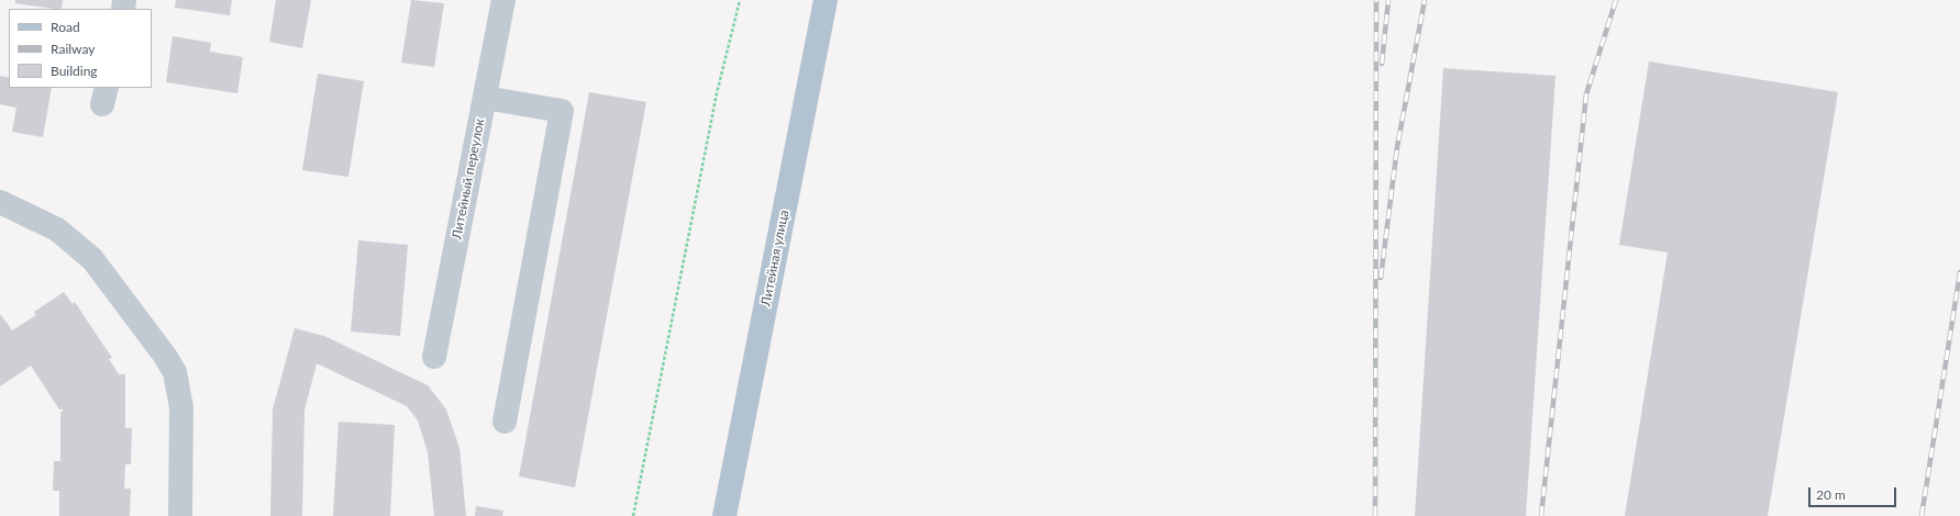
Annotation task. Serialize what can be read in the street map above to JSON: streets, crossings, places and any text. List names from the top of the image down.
{
  "streets": {
    "main road": ["Литейная улица"],
    "street": ["Литейный переулок"]
  },
  "legend": ["Road", "Railway", "Building"],
  "scale_bar": "20 m"
}
